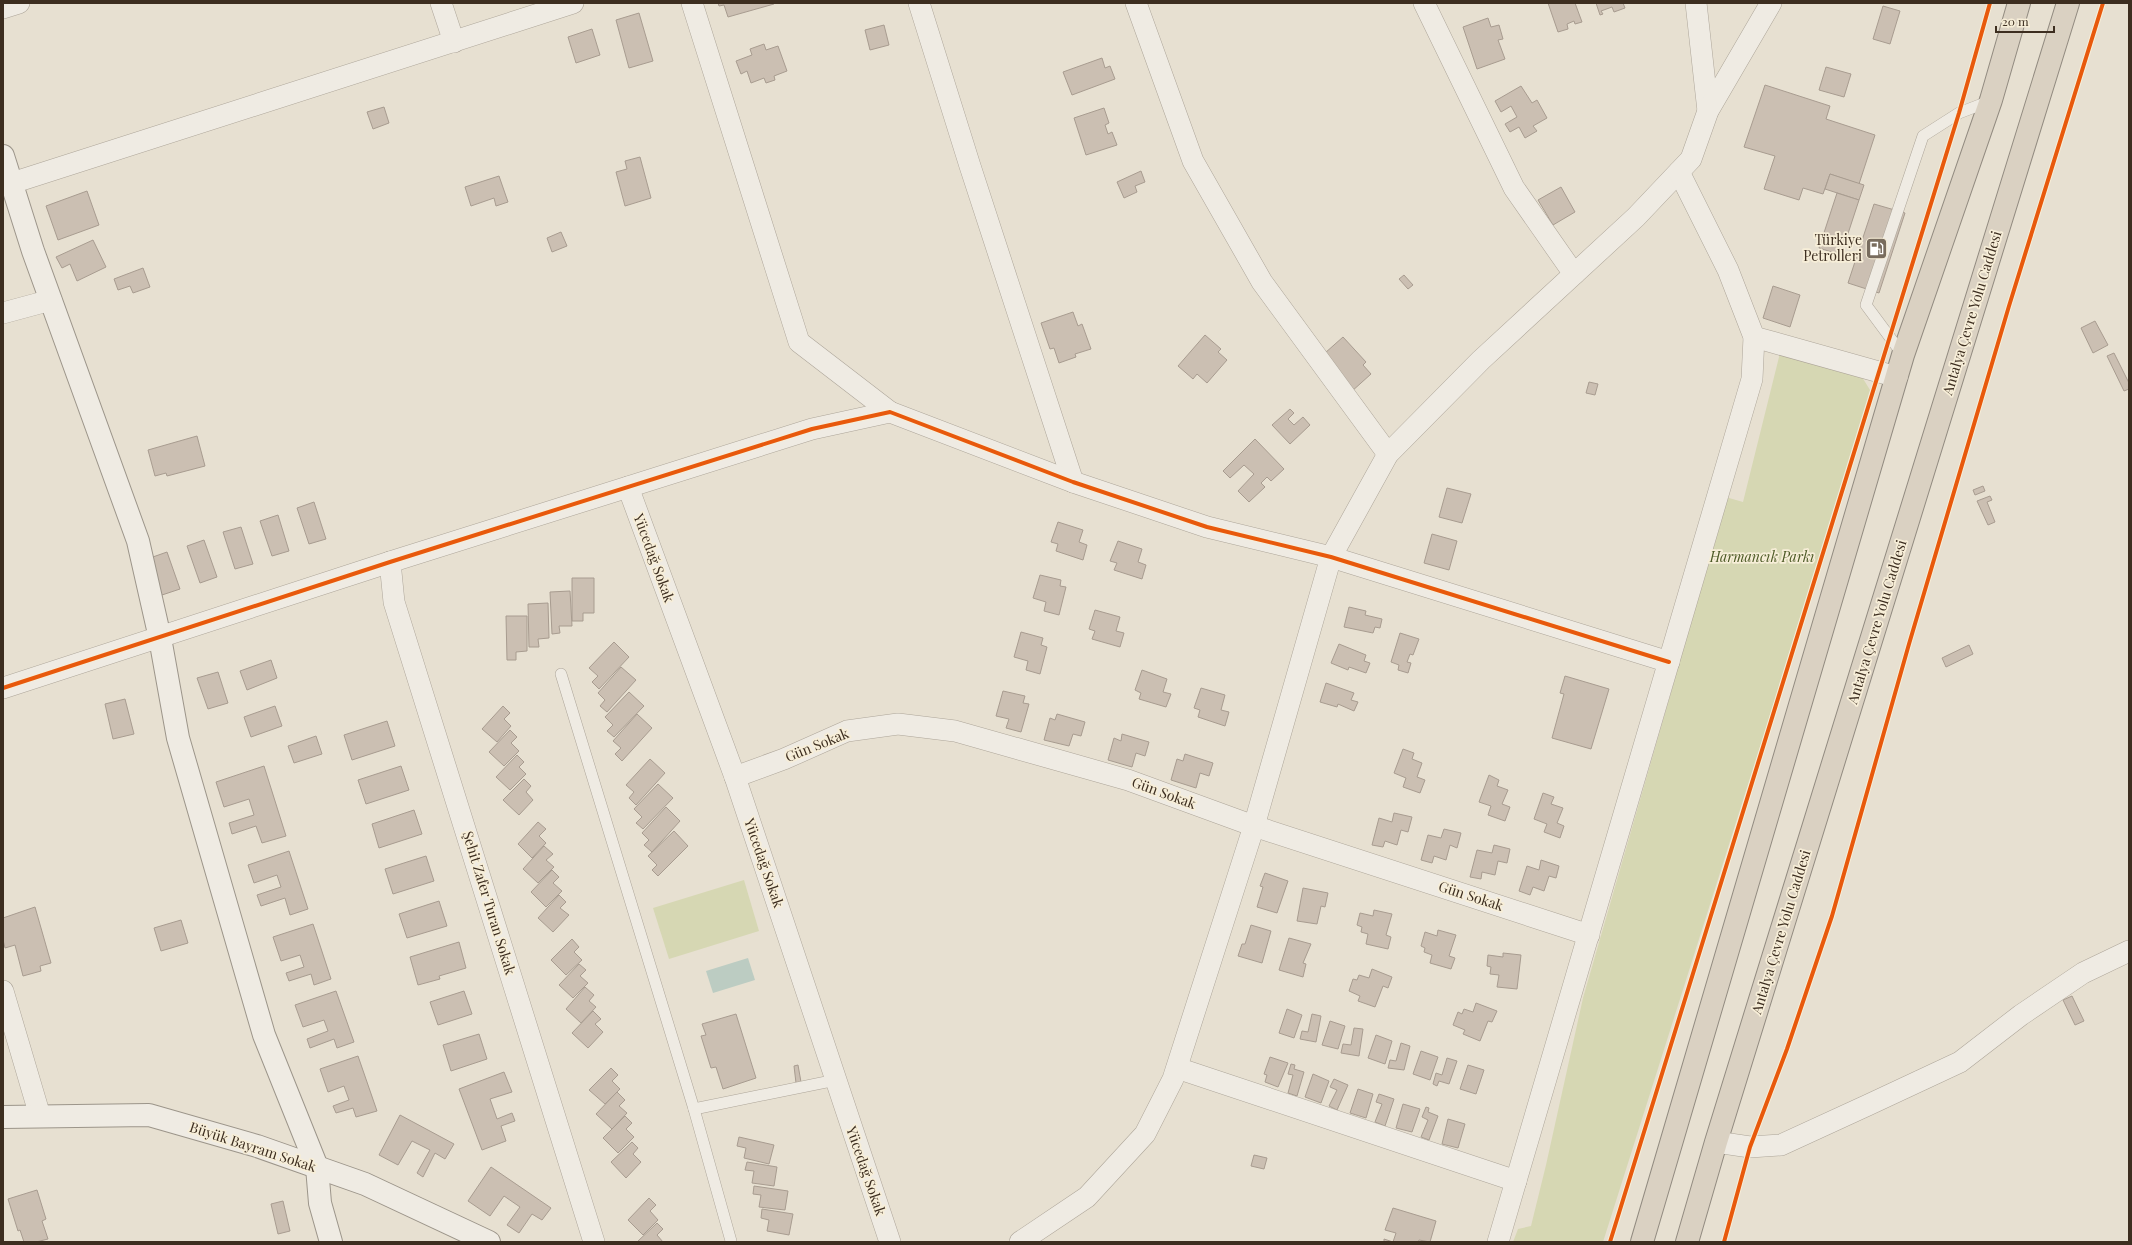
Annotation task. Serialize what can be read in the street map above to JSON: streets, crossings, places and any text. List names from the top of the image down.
{
  "streets": {
    "highway": ["Antalya Çevre Yolu Caddesi"],
    "street": [
      "Yücedağ Sokak",
      "Gün Sokak",
      "Şehit Zafer Turan Sokak",
      "Büyük Bayram Sokak"
    ]
  },
  "crossings": [
    ["Yücedağ Sokak", "Gün Sokak"]
  ],
  "parks": ["Harmancık Parkı"],
  "places": {
    "fuel station": ["Türkiye Petrolleri"]
  },
  "scale_bar": "20 m"
}
